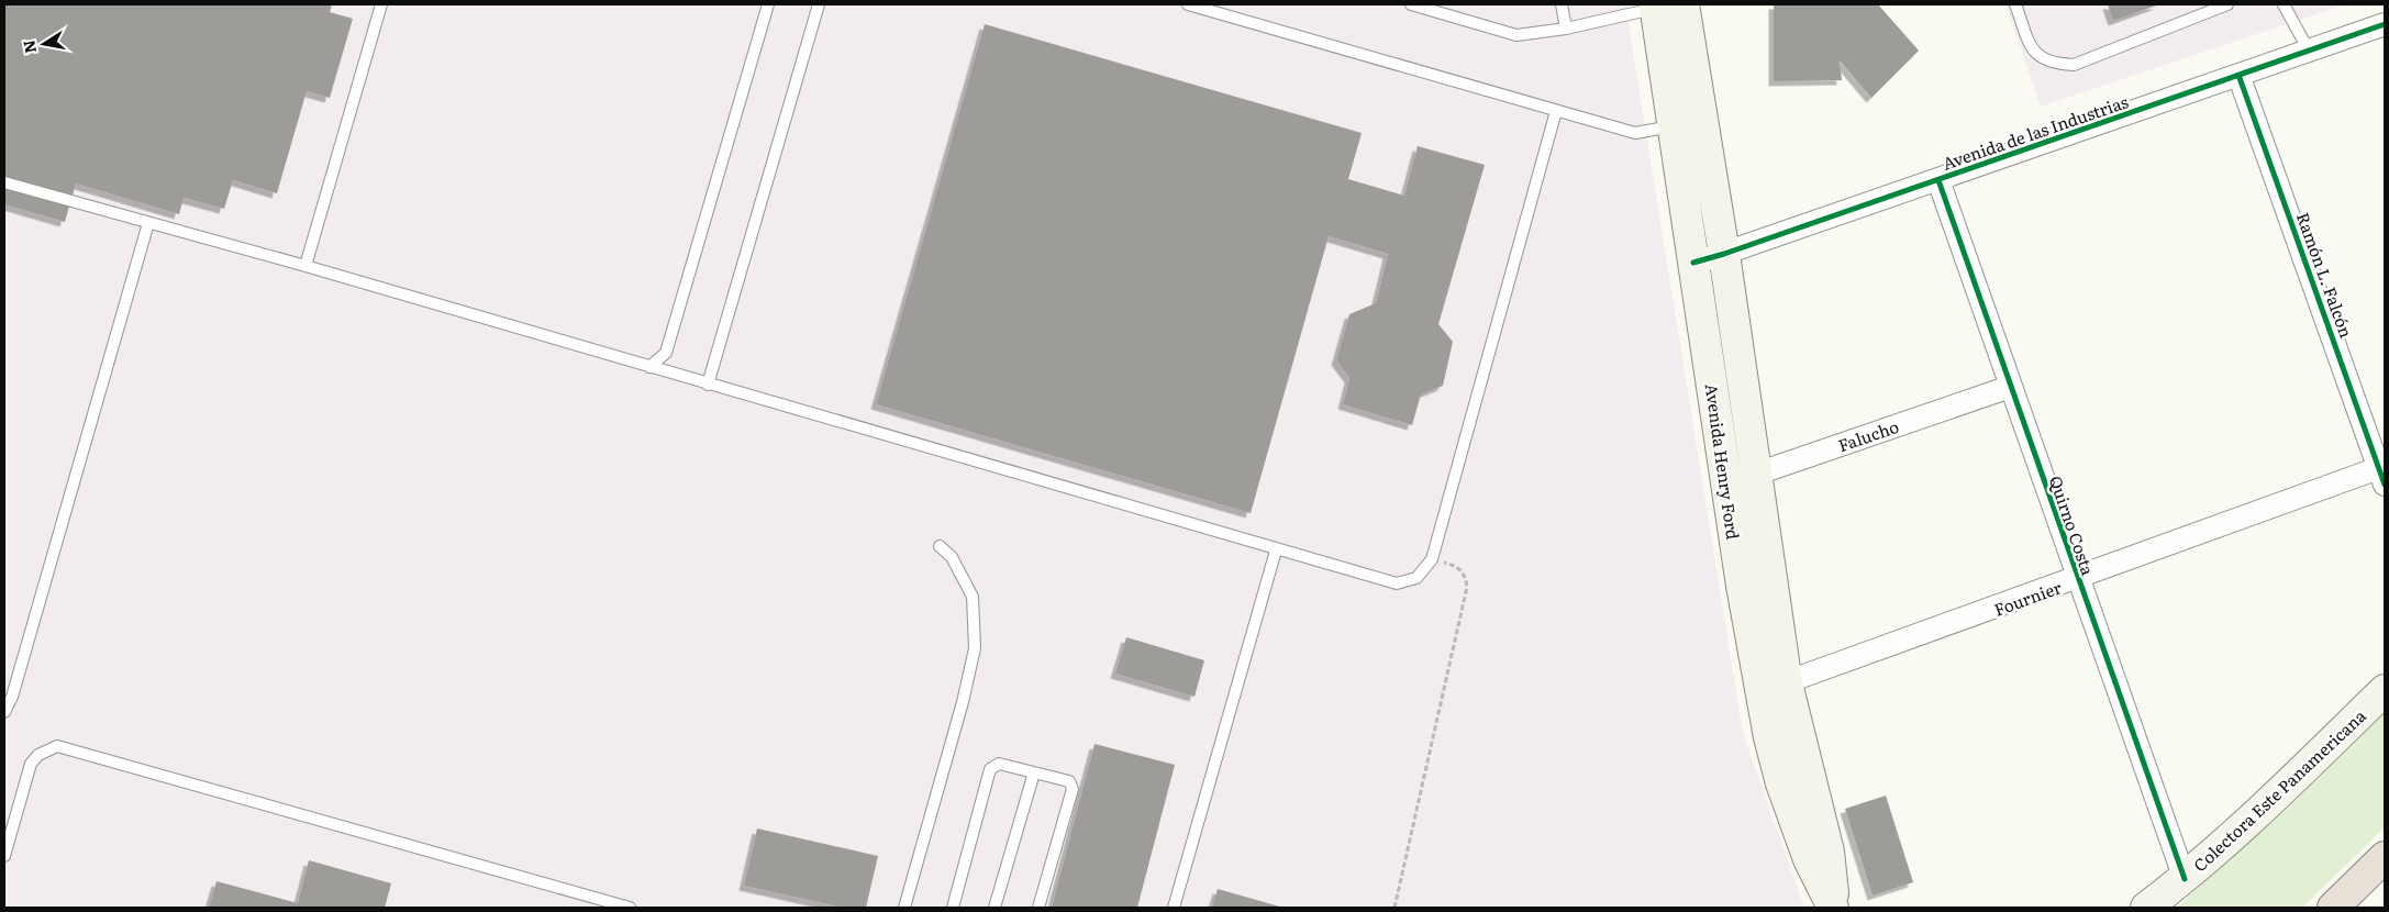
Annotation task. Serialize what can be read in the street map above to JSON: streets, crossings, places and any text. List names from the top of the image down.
{
  "streets": {
    "main road": ["Avenida Henry Ford", "Colectora Este Panamericana"],
    "street": [
      "Avenida de las Industrias",
      "Ramón L. Falcón",
      "Falucho",
      "Quirno Costa",
      "Fournier"
    ]
  },
  "crossings": [
    ["Avenida de las Industrias", "Ramón L. Falcón"],
    ["Avenida de las Industrias", "Avenida Henry Ford"],
    ["Avenida de las Industrias", "Quirno Costa"],
    ["Ramón L. Falcón", "Fournier"],
    ["Falucho", "Avenida Henry Ford"],
    ["Falucho", "Quirno Costa"],
    ["Avenida Henry Ford", "Fournier"],
    ["Quirno Costa", "Fournier"],
    ["Quirno Costa", "Colectora Este Panamericana"]
  ],
  "north": "left"
}
